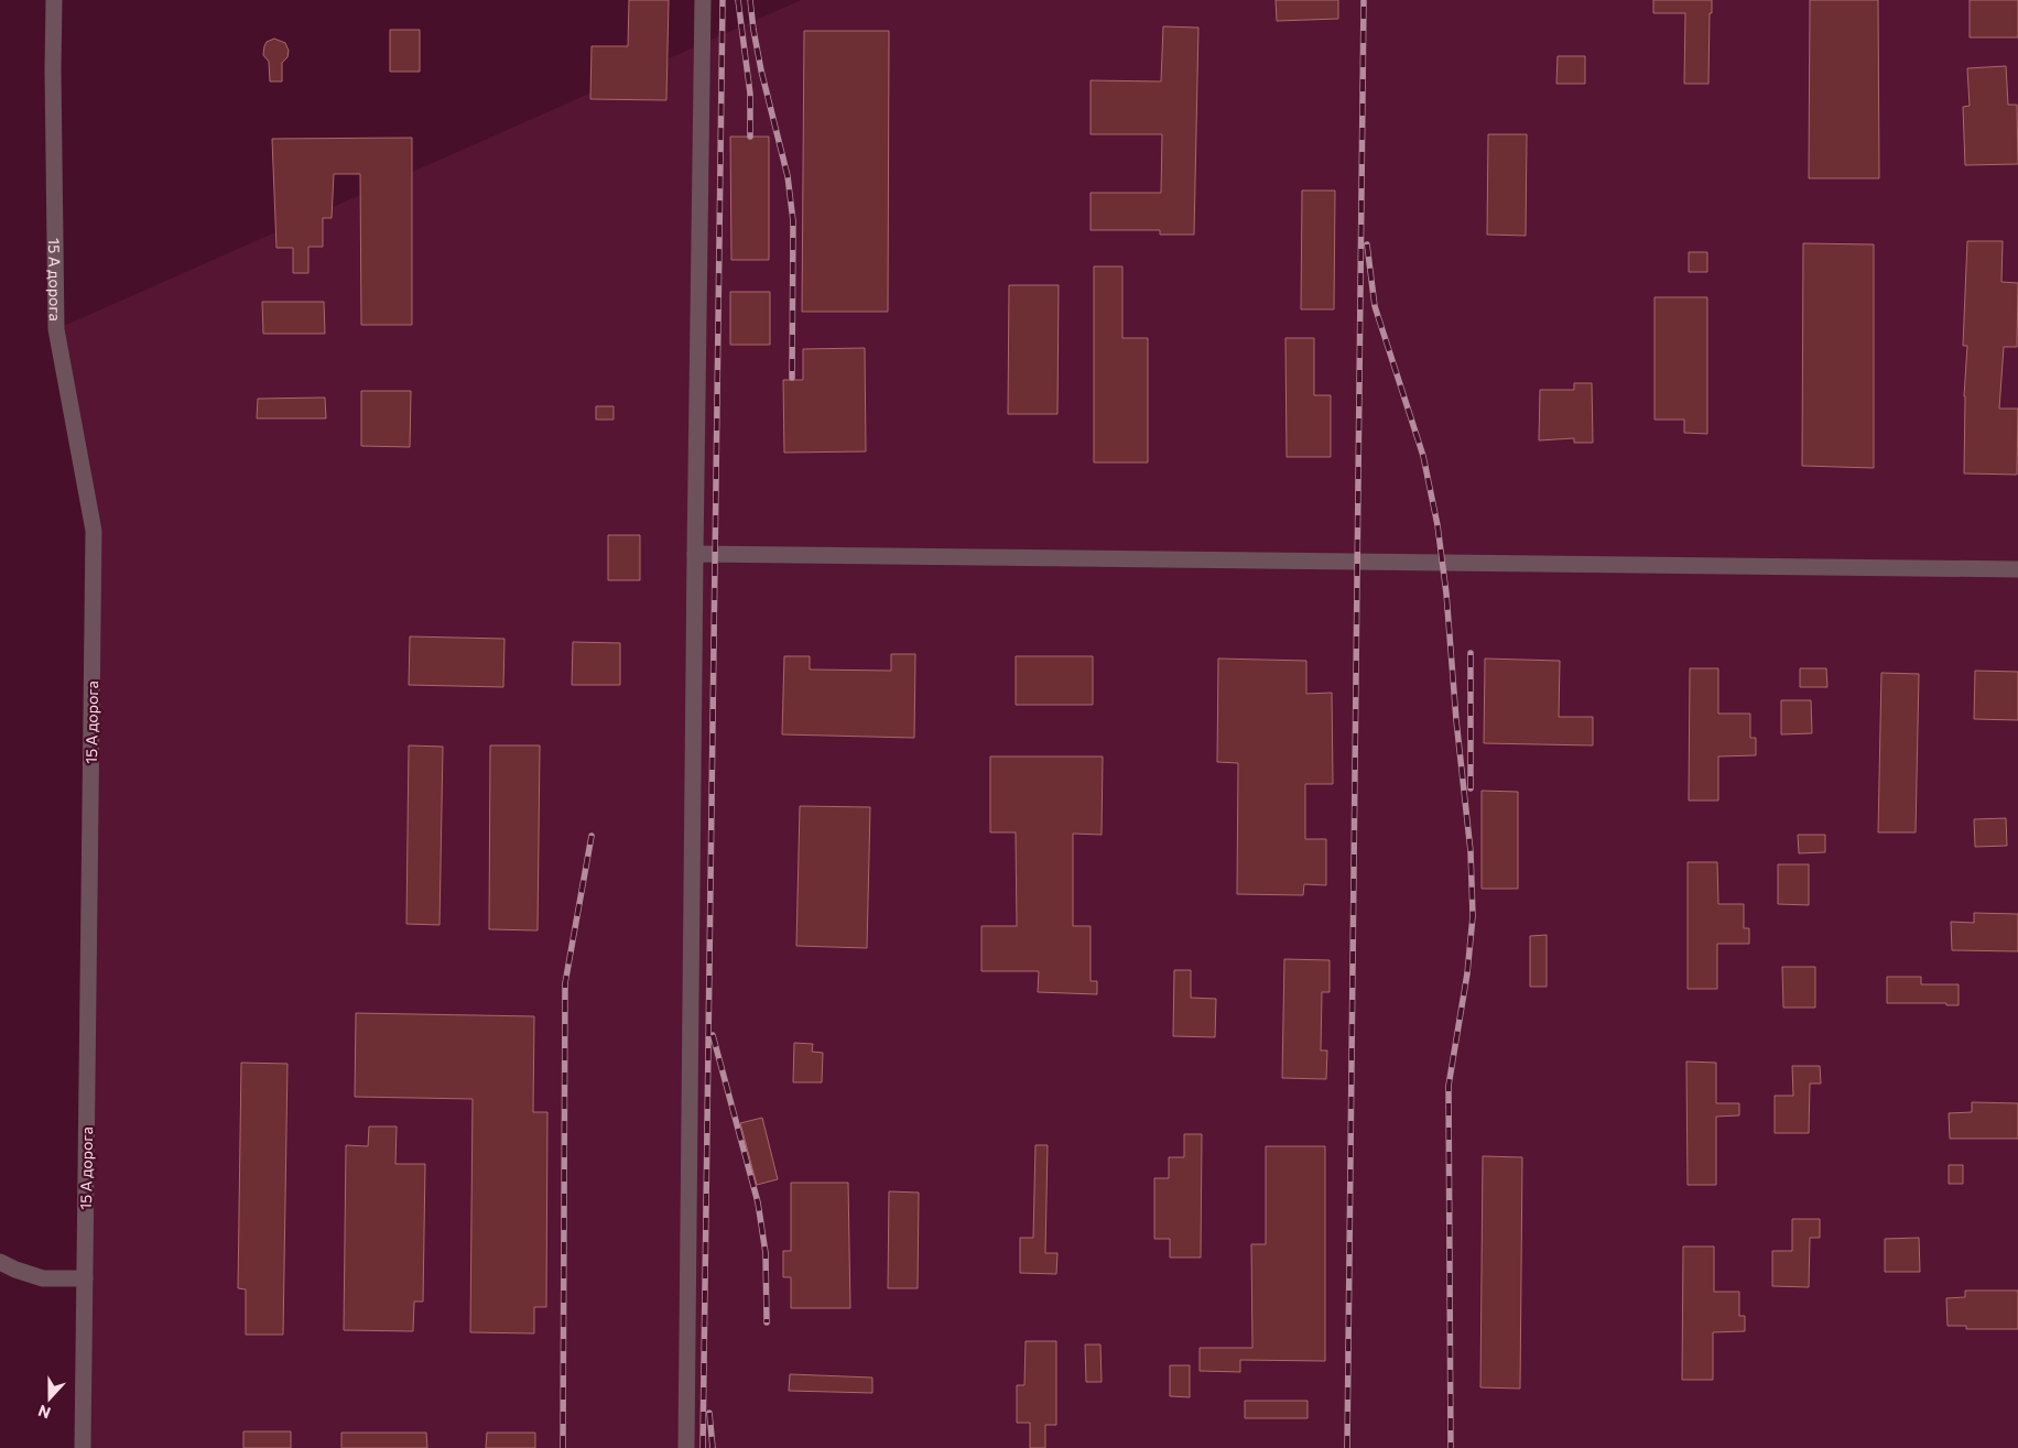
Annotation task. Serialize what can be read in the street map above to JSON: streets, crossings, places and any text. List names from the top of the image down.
{
  "streets": {
    "street": ["15 А дорога"]
  },
  "north": "bottom"
}
